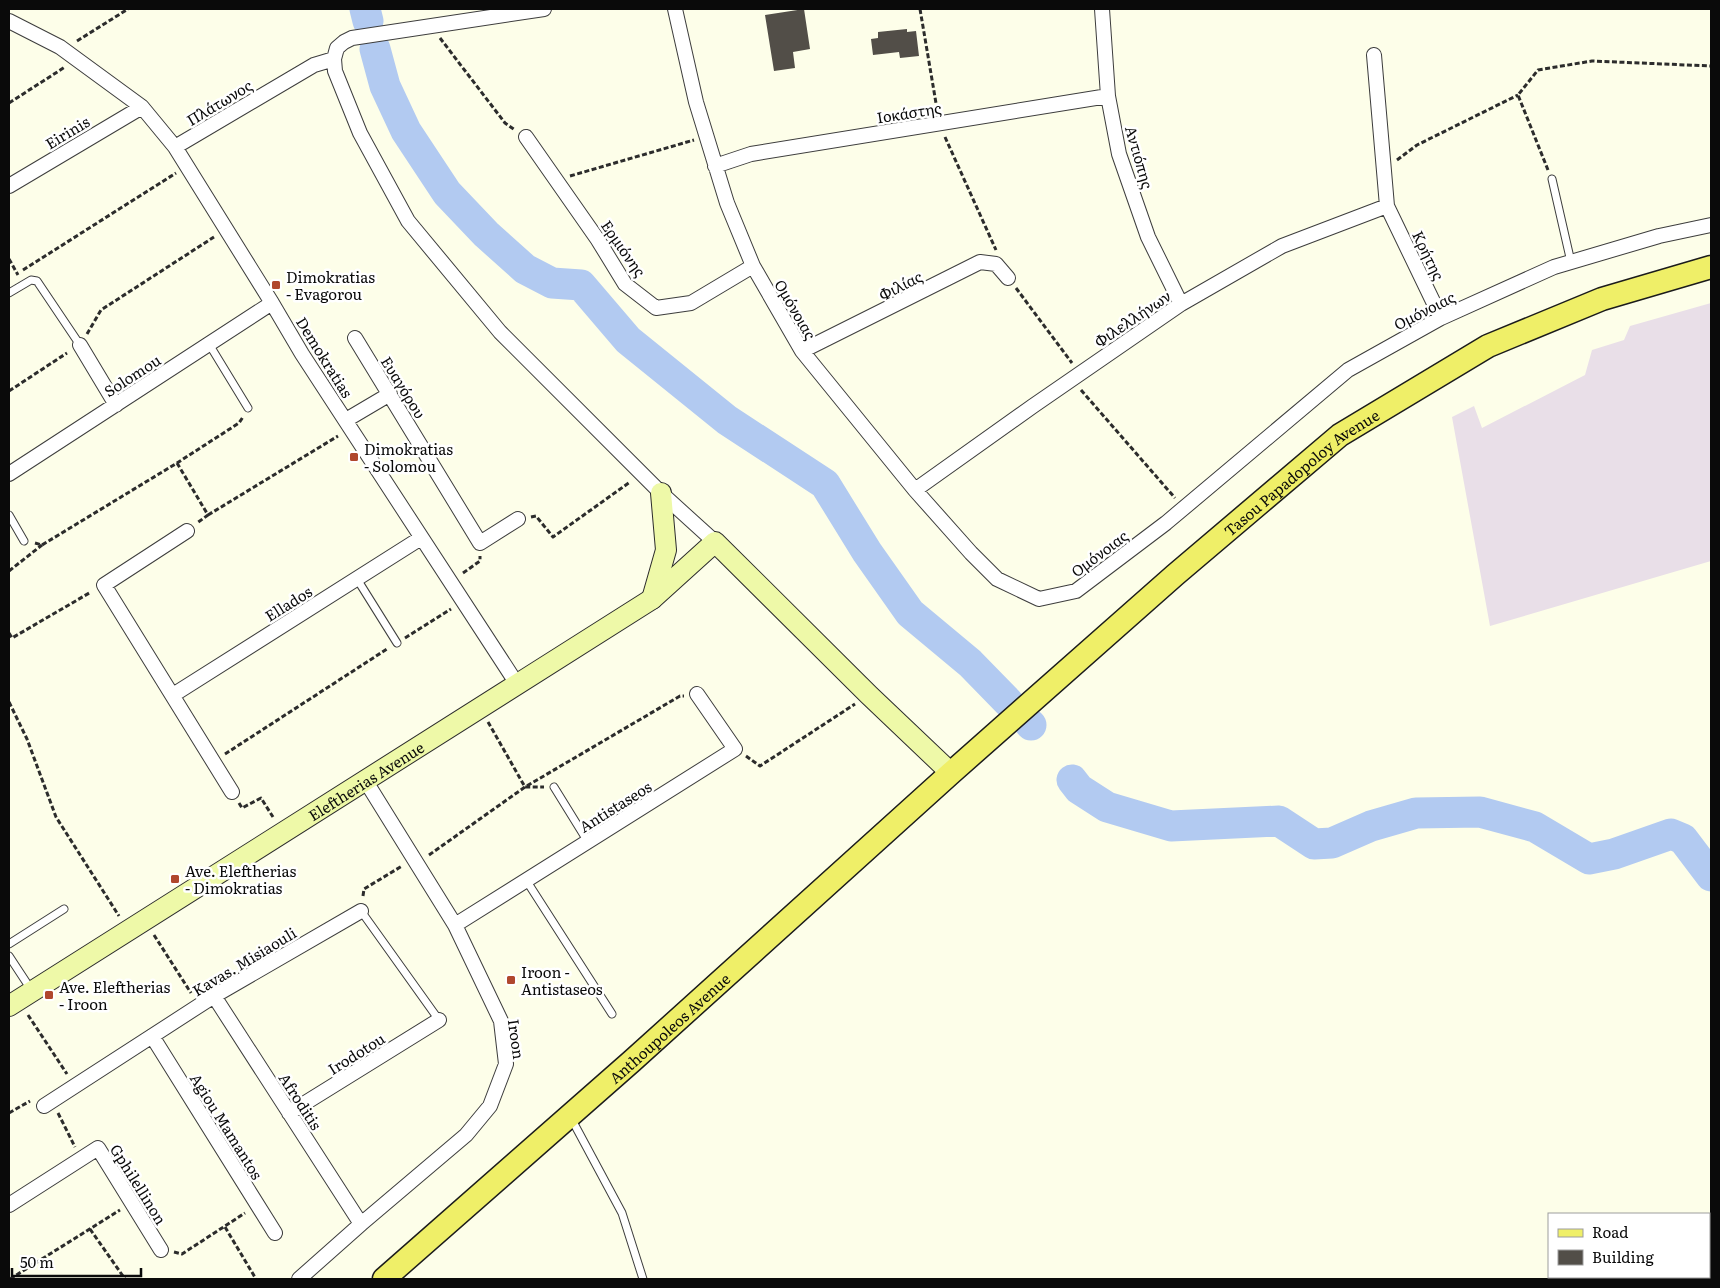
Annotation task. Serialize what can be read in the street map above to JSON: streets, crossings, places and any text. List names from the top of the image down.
{
  "streets": {
    "main road": ["Tasou Papadopoloy Avenue", "Eleftherias Avenue", "Anthoupoleos Avenue"],
    "street": [
      "Πλάτωνος",
      "Ιοκάστης",
      "Eirinis",
      "Αντιόπης",
      "Ερμιόνης",
      "Κρήτης",
      "Φιλίας",
      "Ομόνοιας",
      "Φιλελλήνων",
      "Demokratias",
      "Solomou",
      "Ευαγόρου",
      "Ellados",
      "Antistaseos",
      "Kavas. Misiaouli",
      "Iroon",
      "Irodotou",
      "Afroditis",
      "Agiou Mamantos",
      "Gphilellinon"
    ]
  },
  "crossings": [
    ["Πλάτωνος", "Demokratias"],
    ["Ιοκάστης", "Αντιόπης"],
    ["Ιοκάστης", "Ομόνοιας"],
    ["Eirinis", "Demokratias"],
    ["Αντιόπης", "Φιλελλήνων"],
    ["Ερμιόνης", "Ομόνοιας"],
    ["Κρήτης", "Ομόνοιας"],
    ["Κρήτης", "Φιλελλήνων"],
    ["Φιλίας", "Ομόνοιας"],
    ["Ομόνοιας", "Φιλελλήνων"],
    ["Demokratias", "Solomou"],
    ["Demokratias", "Ellados"],
    ["Demokratias", "Eleftherias Avenue"],
    ["Tasou Papadopoloy Avenue", "Anthoupoleos Avenue"],
    ["Eleftherias Avenue", "Iroon"],
    ["Antistaseos", "Iroon"],
    ["Kavas. Misiaouli", "Afroditis"],
    ["Kavas. Misiaouli", "Agiou Mamantos"],
    ["Iroon", "Afroditis"],
    ["Irodotou", "Afroditis"]
  ],
  "places": {
    "transit": [
      "Dimokratias - Evagorou",
      "Dimokratias - Solomou",
      "Ave. Eleftherias - Dimokratias",
      "Iroon - Antistaseos",
      "Ave. Eleftherias - Iroon"
    ]
  },
  "legend": ["Road", "Building"],
  "scale_bar": "50 m"
}
